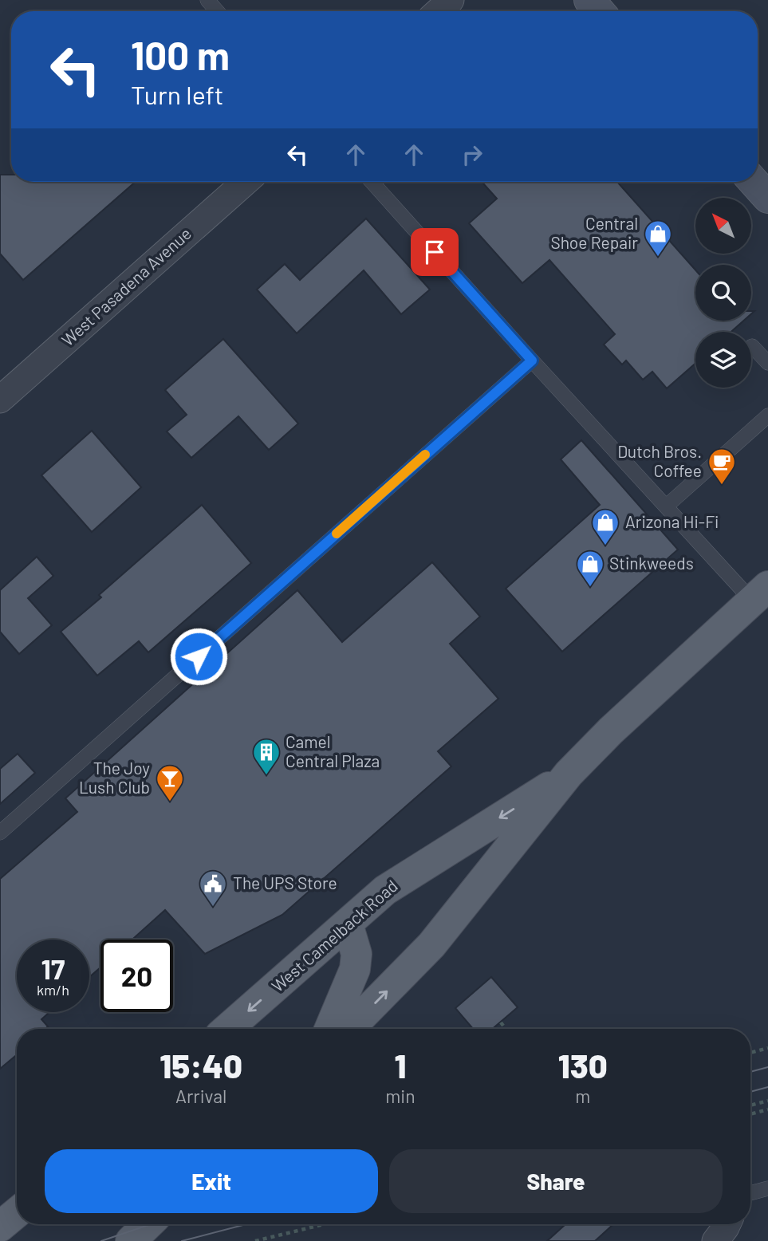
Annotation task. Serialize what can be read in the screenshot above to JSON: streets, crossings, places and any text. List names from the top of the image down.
{
  "streets": {
    "main road": ["West Camelback Road"],
    "street": ["West Pasadena Avenue"]
  },
  "places": {
    "shop": ["Central Shoe Repair", "Arizona Hi-Fi", "Stinkweeds"],
    "cafe": ["Dutch Bros. Coffee"],
    "building": ["Camel Central Plaza"],
    "bar": ["The Joy Lush Club"],
    "public building": ["The UPS Store"]
  },
  "north": "top left",
  "page": {
    "turn": ["100 m", "Turn left"],
    "speed": "17 km/h",
    "limit": "20",
    "eta": [
      "15:40",
      "Arrival",
      "1",
      "min",
      "130",
      "m"
    ],
    "buttons": ["Exit", "Share"]
  }
}
